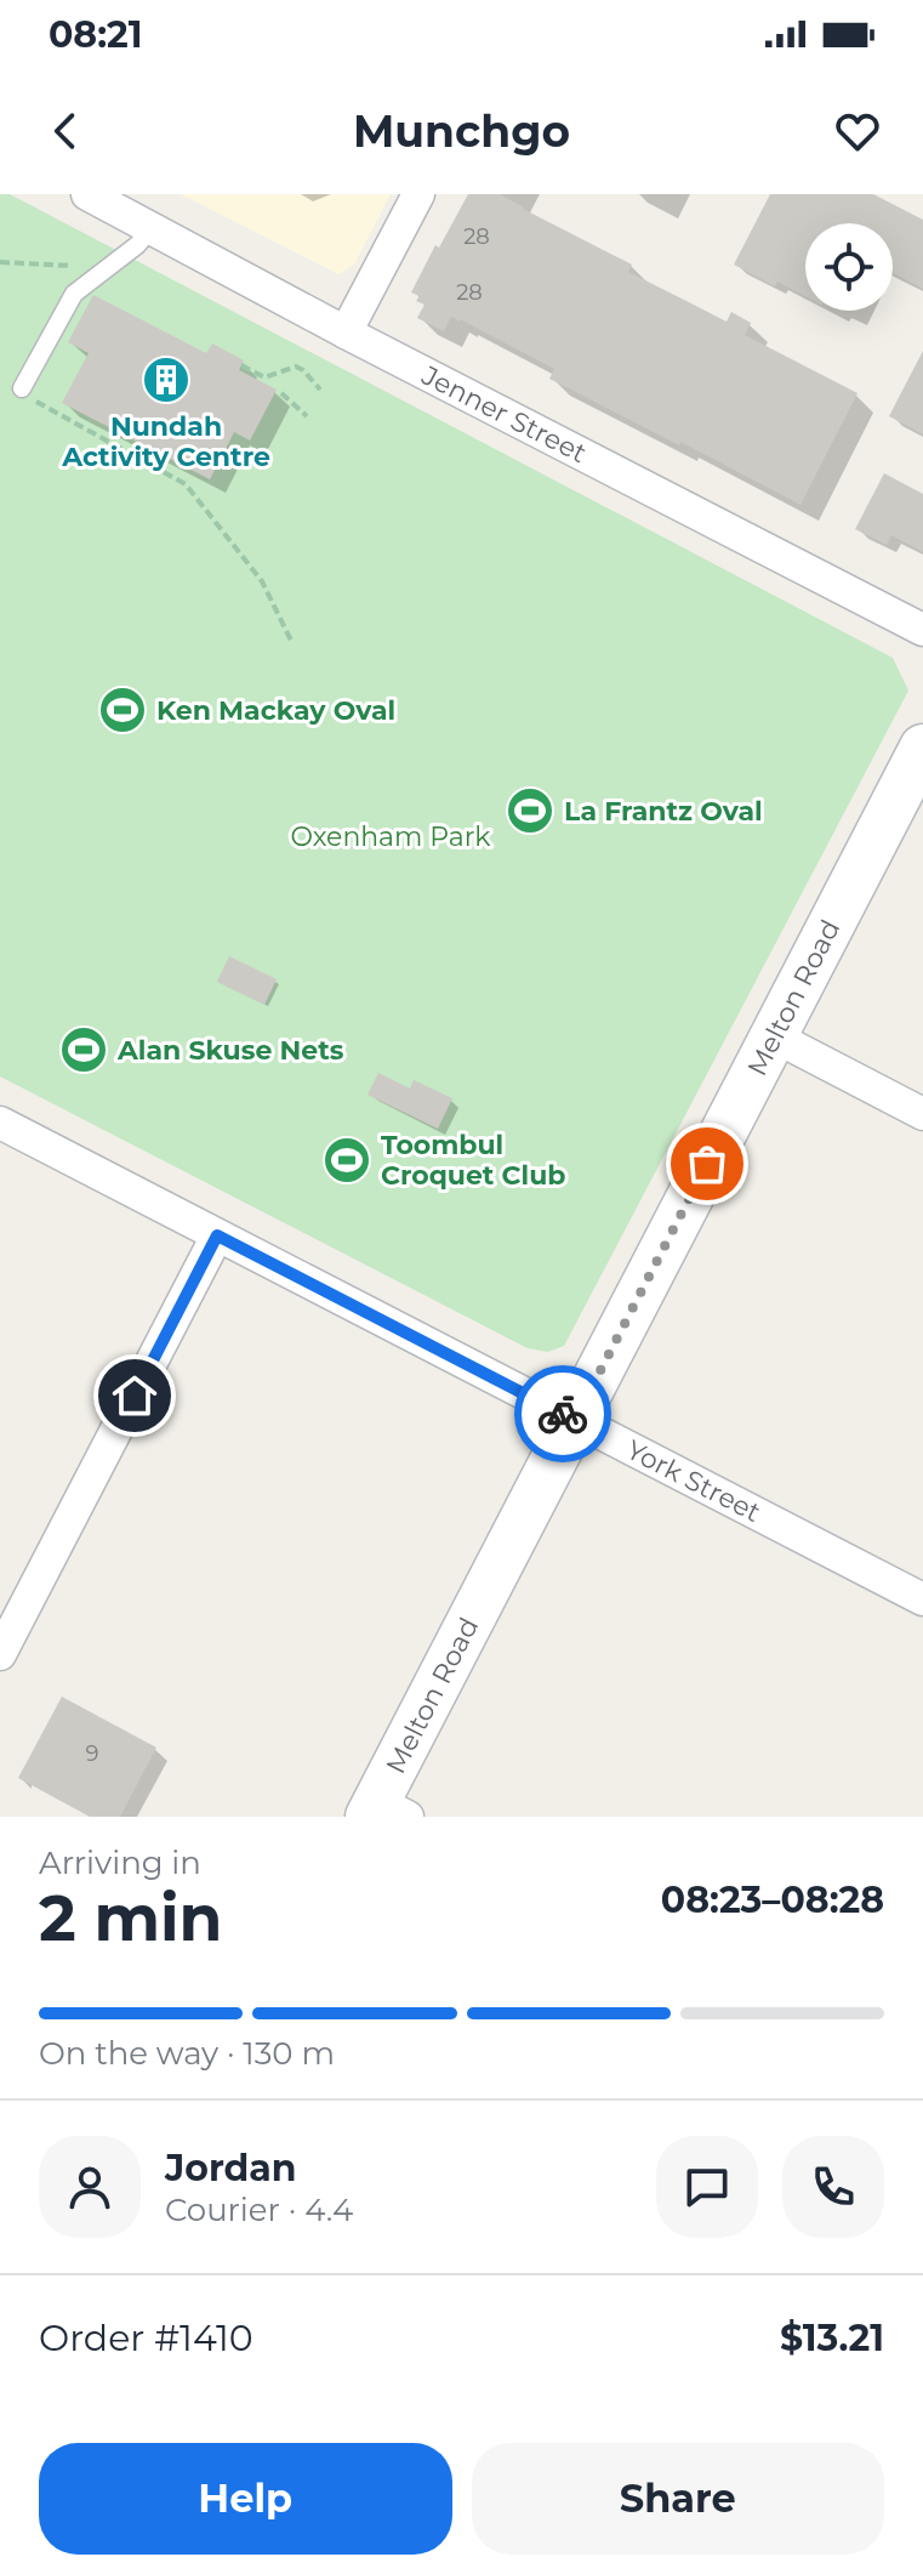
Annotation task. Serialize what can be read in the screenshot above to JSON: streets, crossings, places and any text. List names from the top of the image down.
{
  "streets": {
    "street": ["Jenner Street", "Melton Road", "York Street"]
  },
  "crossings": [
    ["Melton Road", "York Street"]
  ],
  "parks": ["Oxenham Park"],
  "places": {
    "building": ["Nundah Activity Centre"],
    "sports": [
      "Ken Mackay Oval",
      "La Frantz Oval",
      "Alan Skuse Nets",
      "Toombul Croquet Club"
    ]
  },
  "house_numbers": ["28", "28", "9"],
  "page": {
    "status": "08:21",
    "header": "Munchgo",
    "heading": ["2 min", "Arriving in", "08:23–08:28"],
    "panel": [
      "Jordan",
      "Courier · 4.4",
      "Order #1410",
      "$13.21"
    ],
    "bar": "On the way · 130 m",
    "buttons": ["Help", "Share"]
  }
}
